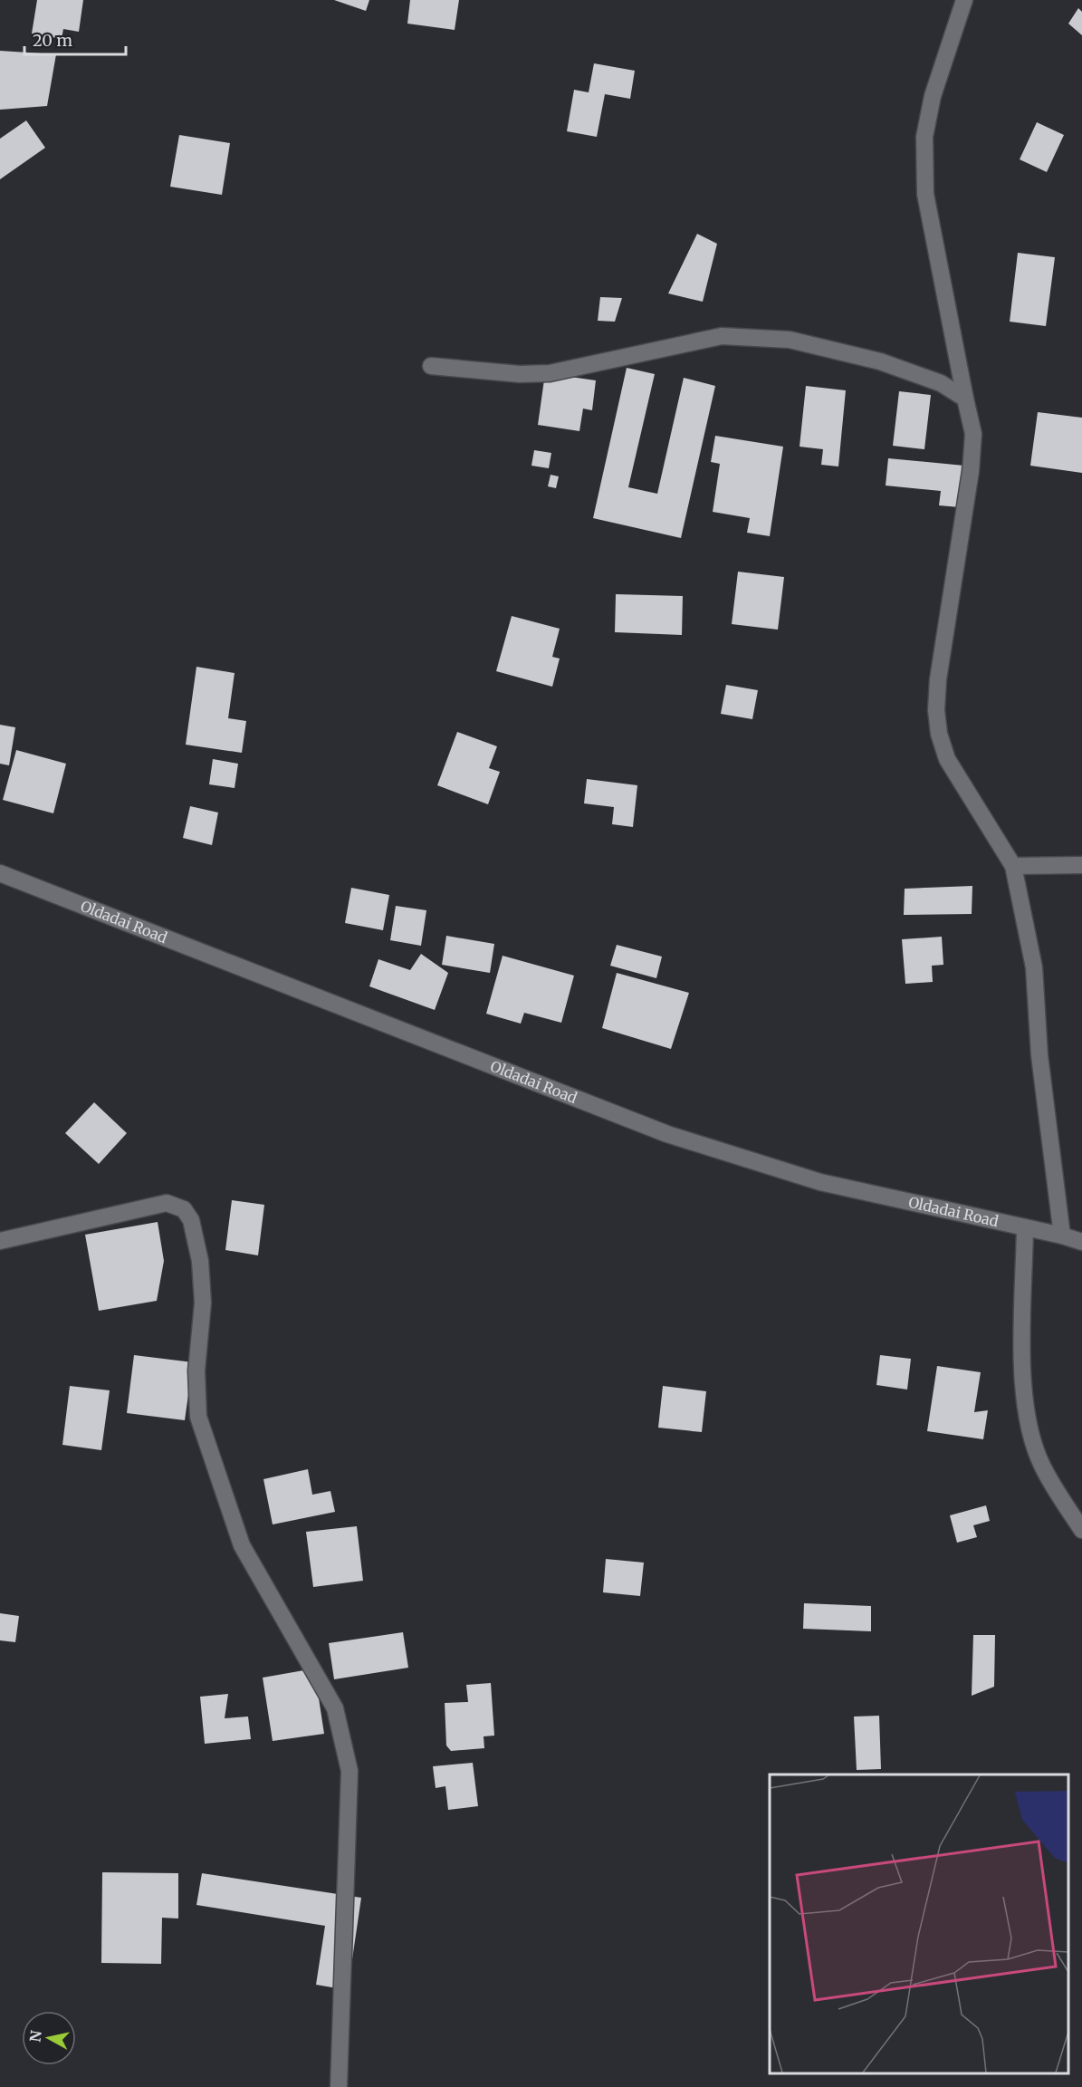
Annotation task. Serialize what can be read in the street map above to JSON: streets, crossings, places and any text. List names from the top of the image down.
{
  "streets": {
    "street": ["Oldadai Road"]
  },
  "scale_bar": "20 m",
  "north": "left"
}
